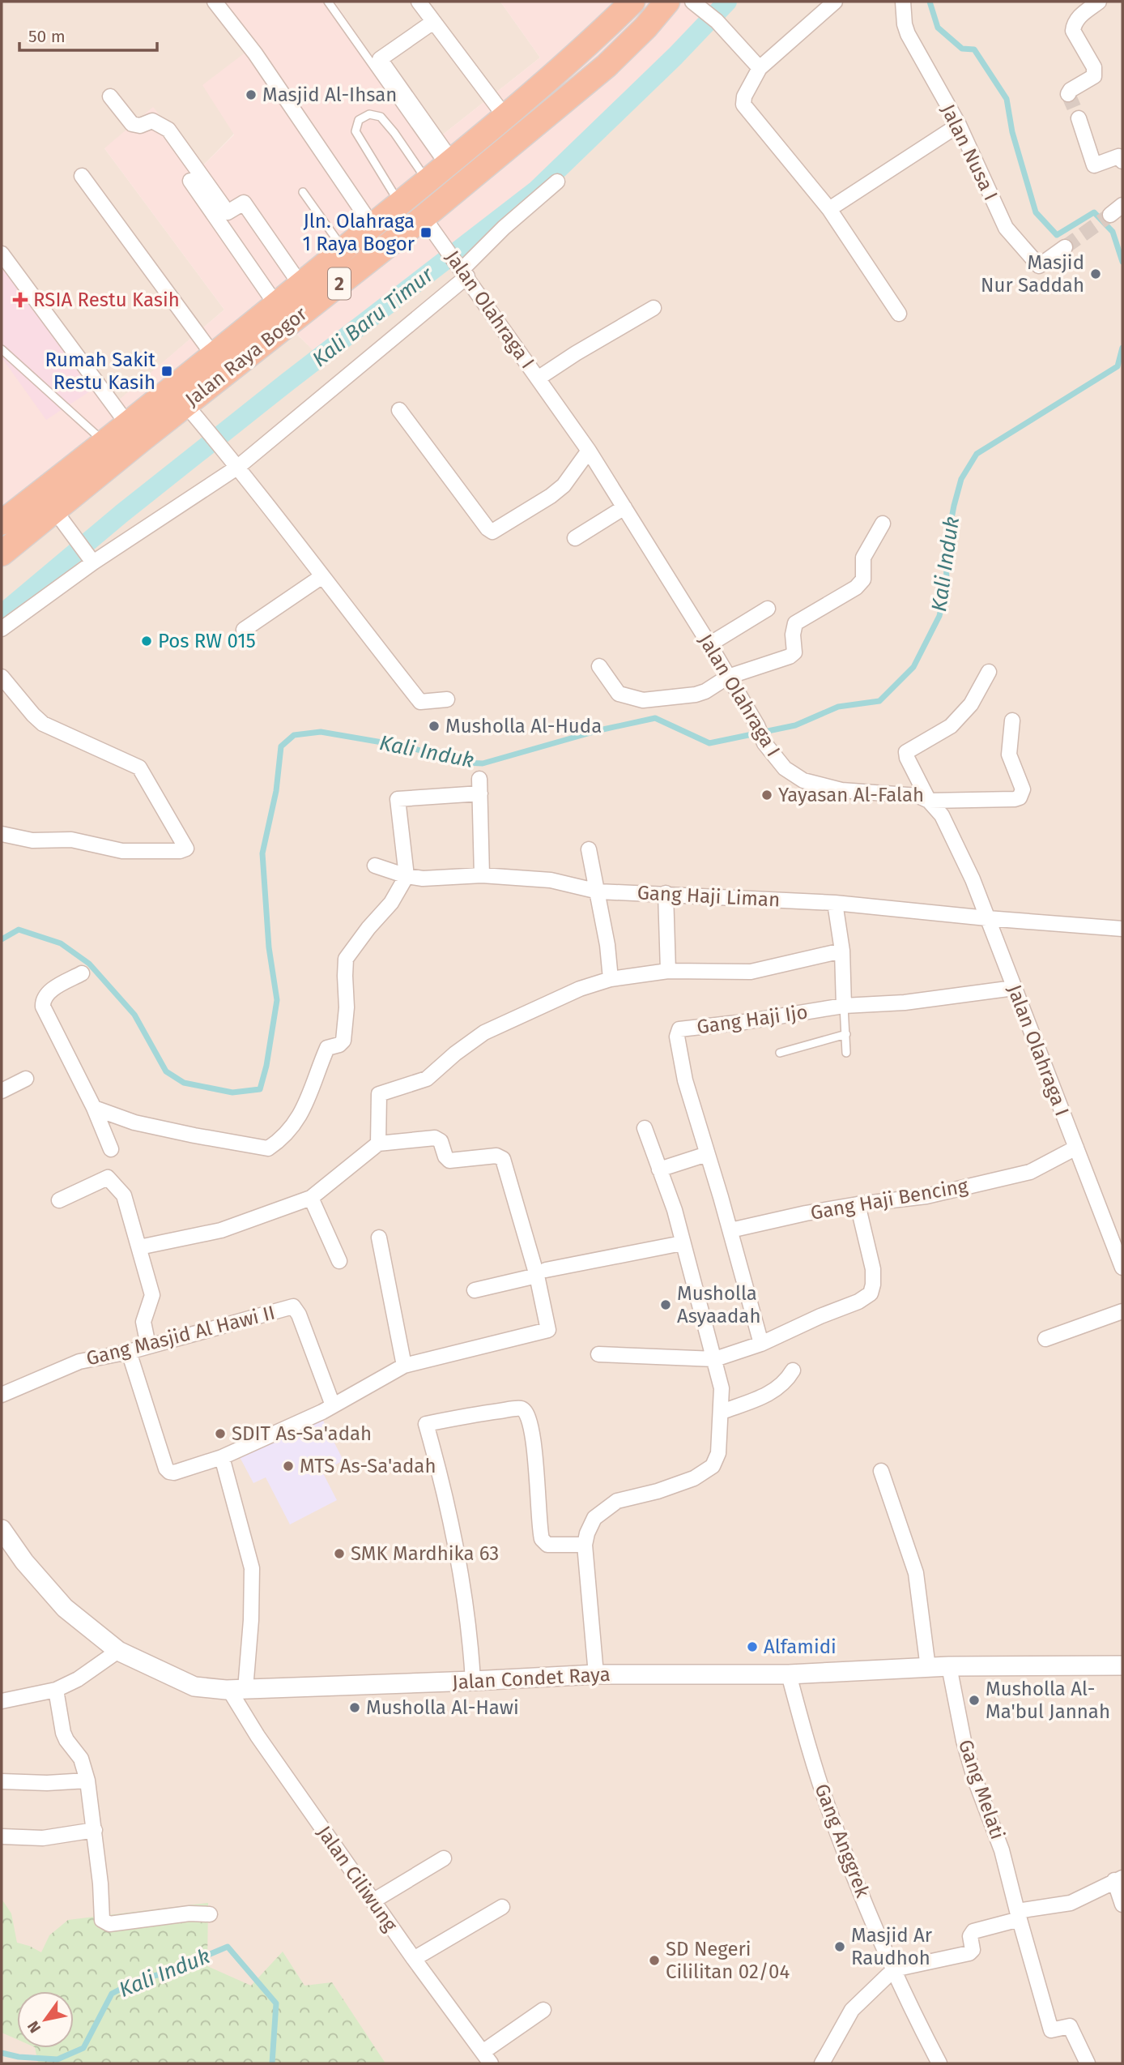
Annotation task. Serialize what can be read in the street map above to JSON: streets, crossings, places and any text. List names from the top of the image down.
{
  "streets": {
    "highway": ["2", "Jalan Raya Bogor"],
    "street": [
      "Jalan Nusa I",
      "Jalan Olahraga I",
      "Gang Haji Liman",
      "Gang Haji Ijo",
      "Gang Haji Bencing",
      "Gang Masjid Al Hawi II",
      "Jalan Condet Raya",
      "Gang Melati",
      "Gang Anggrek",
      "Jalan Ciliwung"
    ]
  },
  "crossings": [
    ["Jalan Olahraga I", "Jalan Raya Bogor"],
    ["Jalan Olahraga I", "Gang Haji Liman"],
    ["Jalan Olahraga I", "Gang Haji Ijo"],
    ["Jalan Olahraga I", "Gang Haji Bencing"],
    ["Gang Haji Ijo", "Gang Haji Bencing"],
    ["Jalan Condet Raya", "Gang Melati"],
    ["Jalan Condet Raya", "Gang Anggrek"],
    ["Jalan Condet Raya", "Jalan Ciliwung"]
  ],
  "water": ["Kali Baru Timur", "Kali Induk"],
  "places": {
    "other": [
      "Masjid Al-Ihsan",
      "Masjid Nur Saddah",
      "Pos RW 015",
      "Musholla Al-Huda",
      "Yayasan Al-Falah",
      "Musholla Asyaadah",
      "SDIT As-Sa'adah",
      "MTS As-Sa'adah",
      "SMK Mardhika 63",
      "Alfamidi",
      "Musholla Al- Ma'bul Jannah",
      "Musholla Al-Hawi",
      "Masjid Ar Raudhoh",
      "SD Negeri Cililitan 02/04"
    ],
    "transit": ["Jln. Olahraga 1 Raya Bogor", "Rumah Sakit Restu Kasih"],
    "health": ["RSIA Restu Kasih"]
  },
  "scale_bar": "50 m",
  "north": "bottom left"
}
